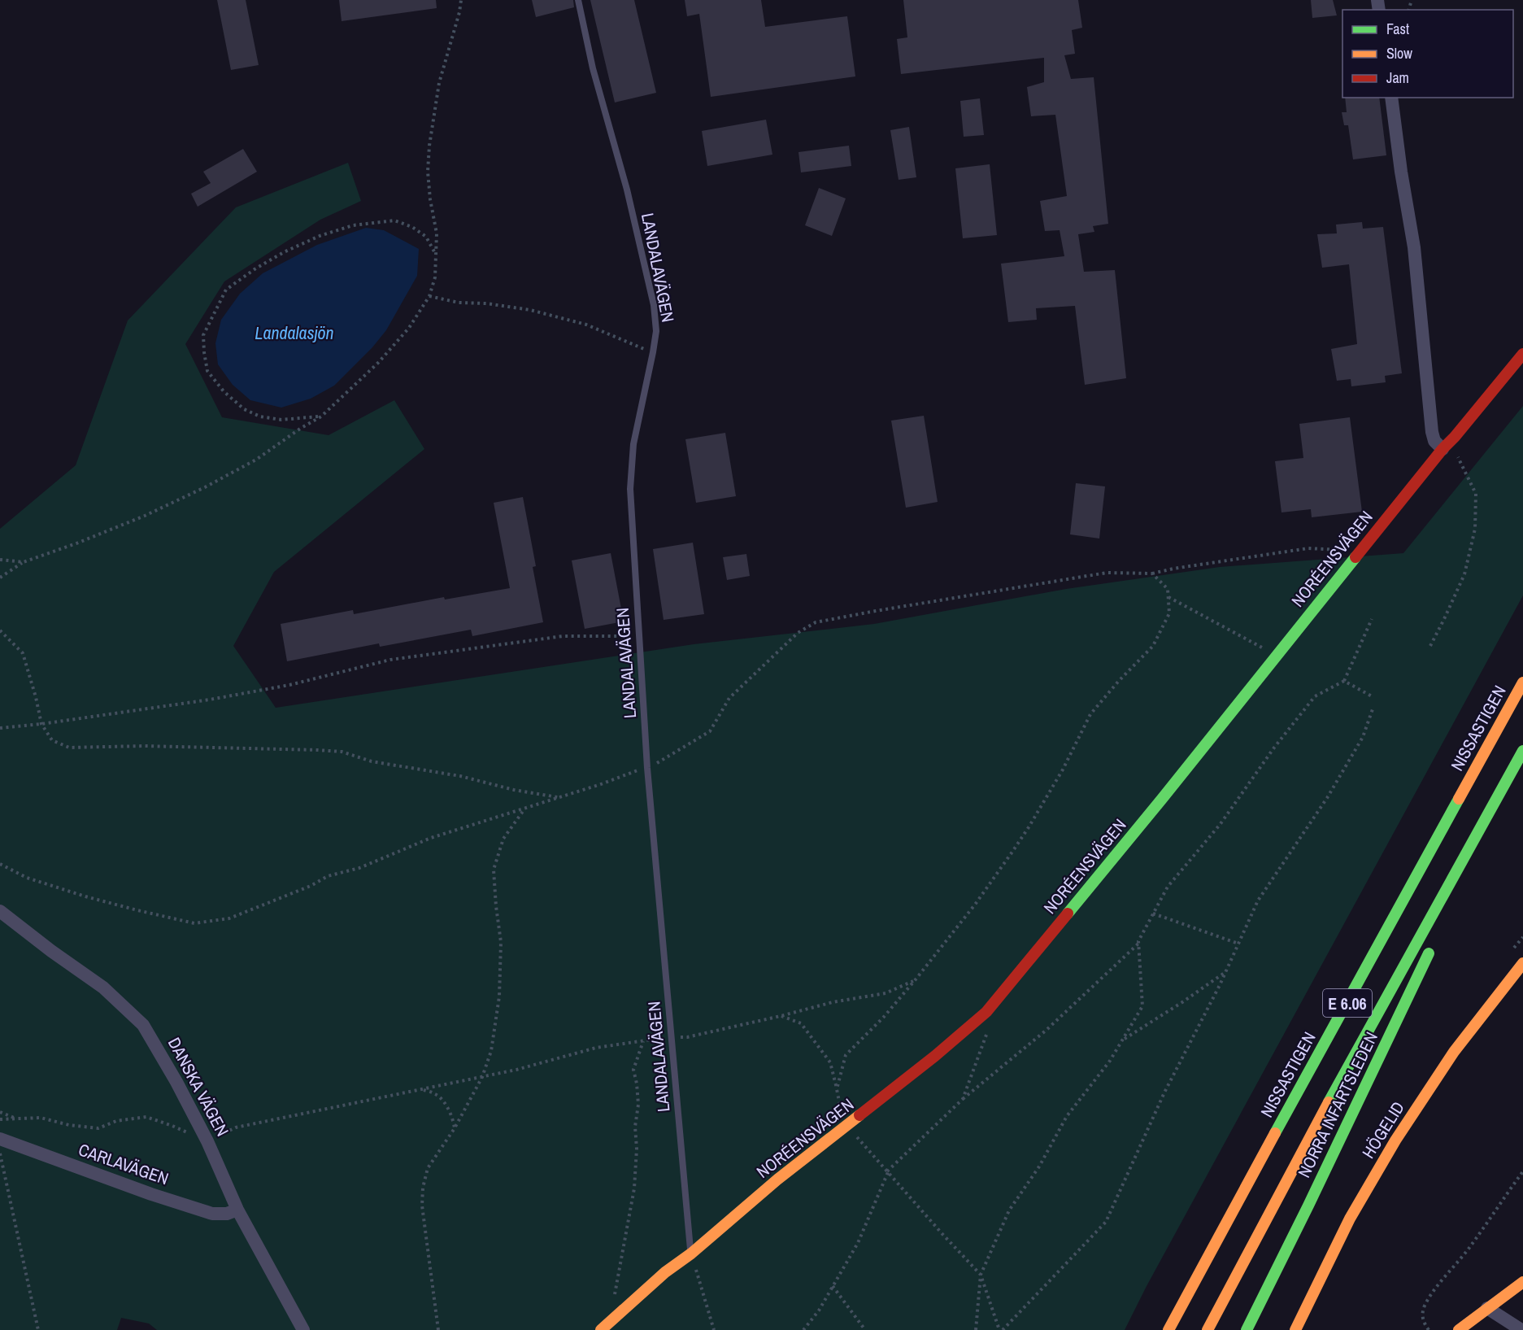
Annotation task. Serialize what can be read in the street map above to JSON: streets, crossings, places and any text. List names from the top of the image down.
{
  "streets": {
    "main road": [
      "NORÉENSVÄGEN",
      "NISSASTIGEN",
      "E 6.06",
      "NORRA INFARTSLEDEN",
      "HÖGELID"
    ],
    "street": ["DANSKA VÄGEN", "CARLAVÄGEN"],
    "lane": ["LANDALAVÄGEN"]
  },
  "crossings": [
    ["LANDALAVÄGEN", "NORÉENSVÄGEN"],
    ["DANSKA VÄGEN", "CARLAVÄGEN"]
  ],
  "water": ["Landalasjön"],
  "legend": ["Fast", "Slow", "Jam"]
}
